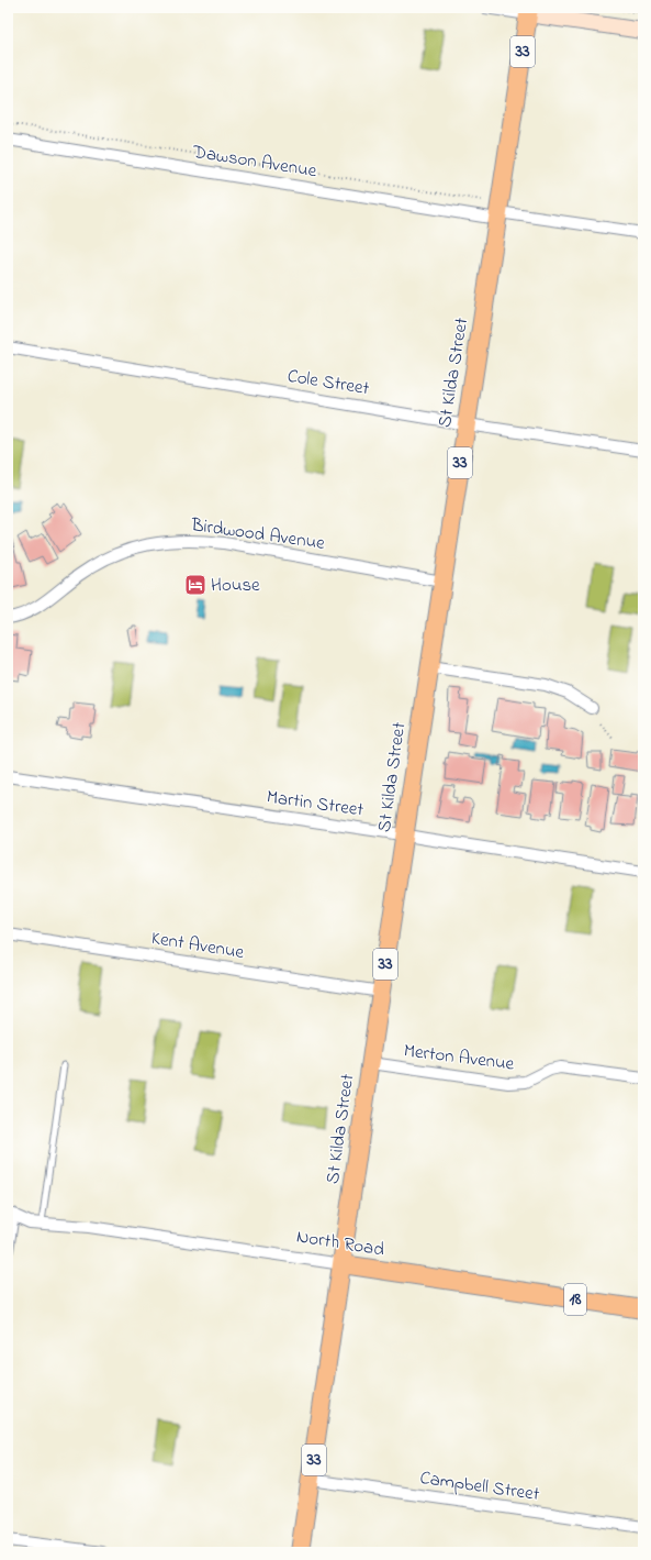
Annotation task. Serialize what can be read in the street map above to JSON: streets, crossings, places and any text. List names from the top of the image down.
{
  "streets": {
    "main road": [
      "33",
      "St Kilda Street",
      "North Road",
      "18"
    ],
    "street": [
      "Dawson Avenue",
      "Cole Street",
      "Birdwood Avenue",
      "Martin Street",
      "Kent Avenue",
      "Merton Avenue",
      "Campbell Street"
    ]
  },
  "crossings": [
    ["Dawson Avenue", "St Kilda Street"],
    ["St Kilda Street", "Cole Street"],
    ["St Kilda Street", "Birdwood Avenue"],
    ["St Kilda Street", "Martin Street"],
    ["St Kilda Street", "Kent Avenue"],
    ["St Kilda Street", "Merton Avenue"],
    ["St Kilda Street", "North Road"],
    ["St Kilda Street", "Campbell Street"]
  ],
  "places": {
    "hotel": ["House"]
  }
}
